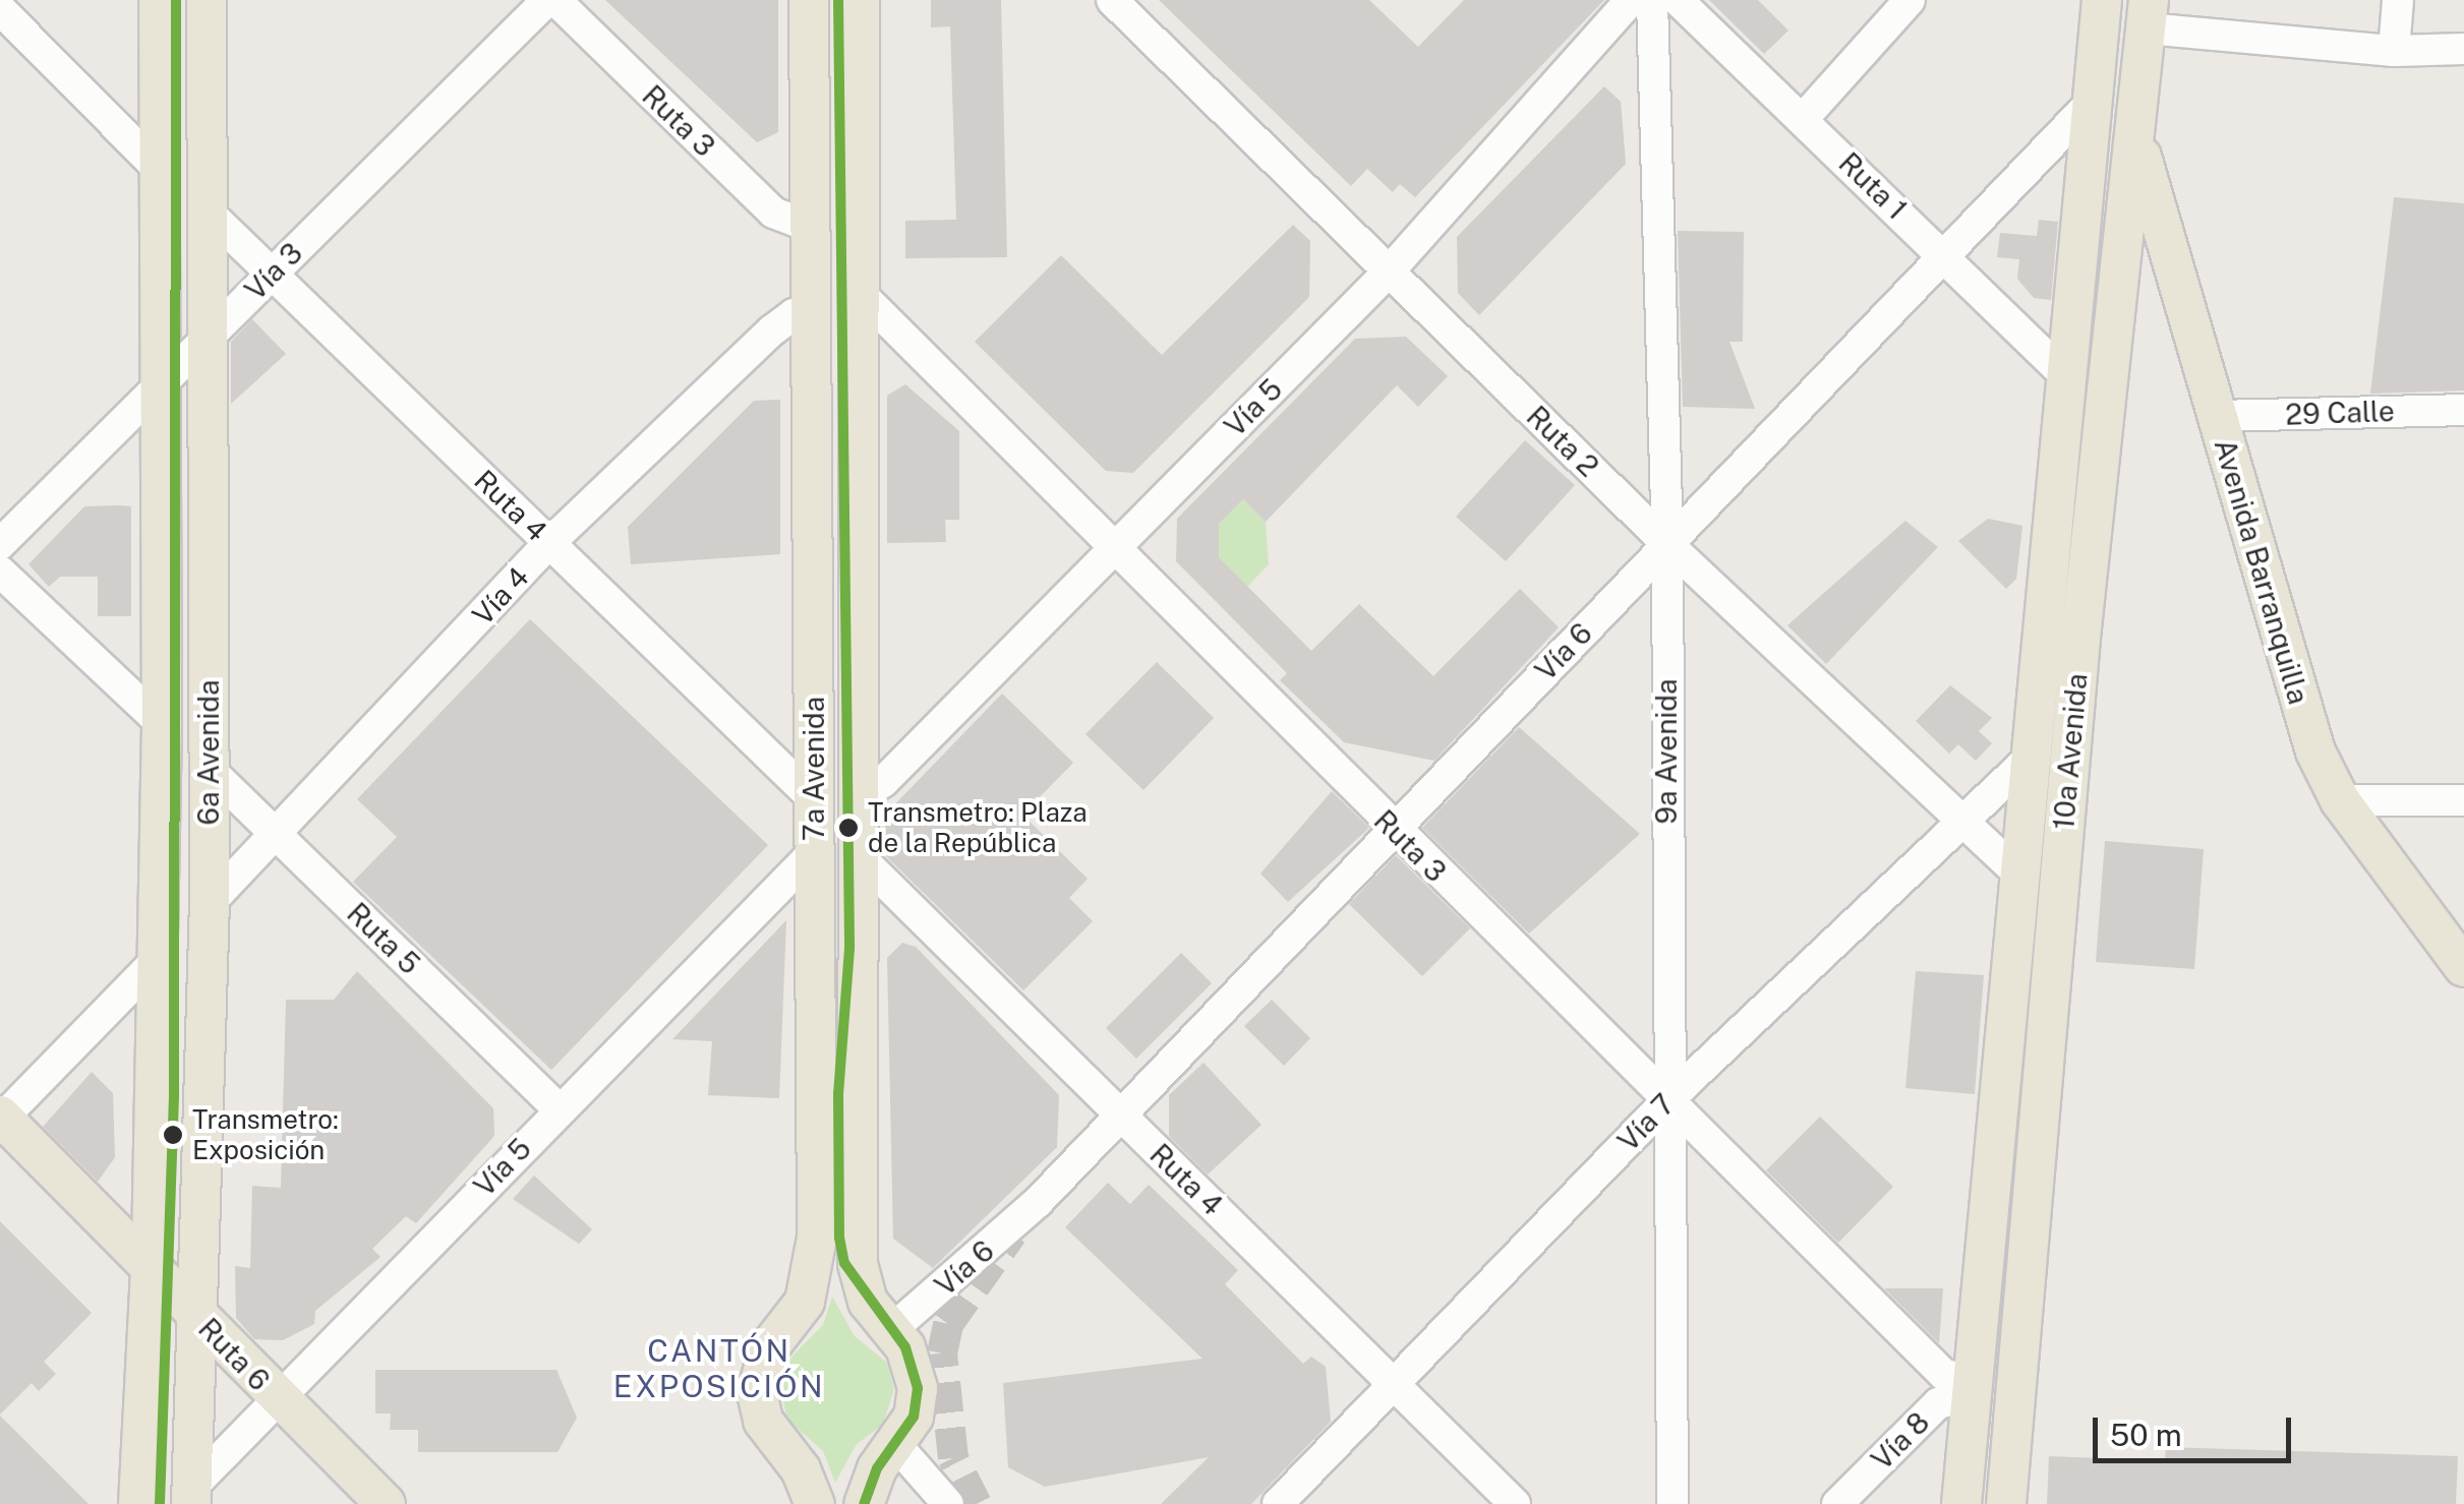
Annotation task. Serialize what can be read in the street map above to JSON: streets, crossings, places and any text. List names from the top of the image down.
{
  "streets": {
    "main road": [
      "Avenida Barranquilla",
      "10a Avenida",
      "6a Avenida",
      "7a Avenida",
      "Ruta 6"
    ],
    "street": [
      "Ruta 3",
      "Ruta 1",
      "Vía 3",
      "Vía 5",
      "29 Calle",
      "Ruta 2",
      "Ruta 4",
      "Vía 4",
      "Vía 6",
      "9a Avenida",
      "Ruta 5",
      "Vía 7",
      "Vía 8"
    ]
  },
  "crossings": [
    ["Ruta 3", "Vía 3"],
    ["Ruta 3", "Vía 5"],
    ["Ruta 3", "Vía 6"],
    ["Ruta 3", "9a Avenida"],
    ["Ruta 3", "10a Avenida"],
    ["Ruta 3", "7a Avenida"],
    ["Ruta 3", "Vía 7"],
    ["Ruta 3", "Vía 8"],
    ["Ruta 1", "Vía 6"],
    ["Ruta 1", "10a Avenida"],
    ["Vía 3", "Ruta 4"],
    ["Vía 3", "6a Avenida"],
    ["Vía 5", "Ruta 2"],
    ["Vía 5", "6a Avenida"],
    ["Vía 5", "7a Avenida"],
    ["Vía 5", "Ruta 5"],
    ["Vía 5", "Ruta 6"],
    ["29 Calle", "Avenida Barranquilla"],
    ["Ruta 2", "Vía 6"],
    ["Ruta 2", "9a Avenida"],
    ["Ruta 2", "10a Avenida"],
    ["Ruta 2", "Vía 7"],
    ["Ruta 4", "Vía 4"],
    ["Ruta 4", "Vía 6"],
    ["Ruta 4", "6a Avenida"],
    ["Ruta 4", "7a Avenida"],
    ["Ruta 4", "Vía 7"],
    ["Avenida Barranquilla", "10a Avenida"],
    ["Vía 4", "6a Avenida"],
    ["Vía 4", "7a Avenida"],
    ["Vía 4", "Ruta 5"],
    ["Vía 6", "9a Avenida"],
    ["Vía 6", "10a Avenida"],
    ["Vía 6", "7a Avenida"],
    ["9a Avenida", "Vía 7"],
    ["10a Avenida", "Vía 7"],
    ["10a Avenida", "Vía 8"],
    ["6a Avenida", "Ruta 5"],
    ["6a Avenida", "Ruta 6"]
  ],
  "districts": ["CANTÓN EXPOSICIÓN"],
  "places": ["Transmetro: Plaza de la República", "Transmetro: Exposición"],
  "scale_bar": "50 m"
}
